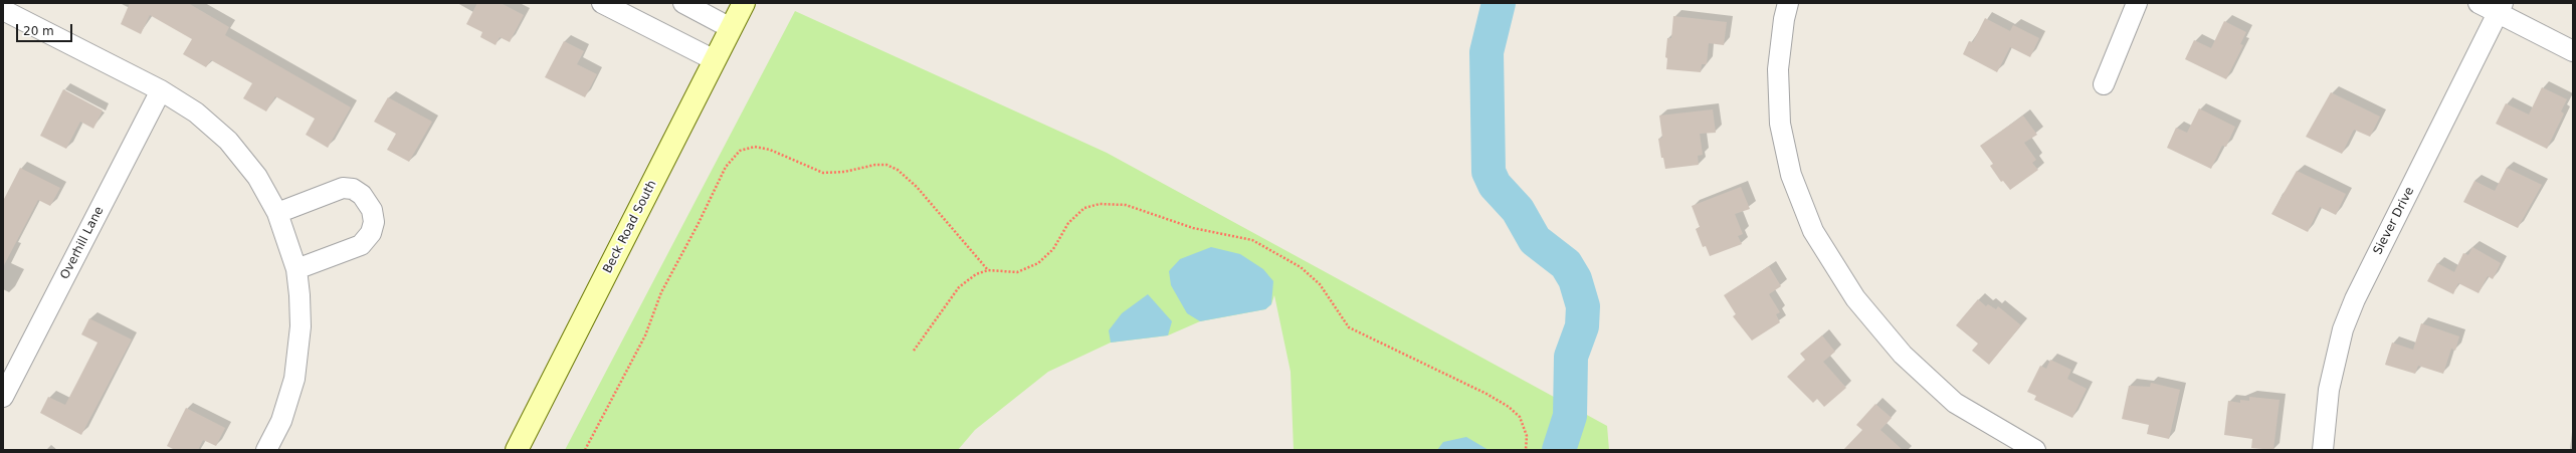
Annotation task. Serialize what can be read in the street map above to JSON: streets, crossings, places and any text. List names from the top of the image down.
{
  "streets": {
    "main road": ["Beck Road South"],
    "street": ["Siever Drive", "Overhill Lane"]
  },
  "scale_bar": "20 m"
}
